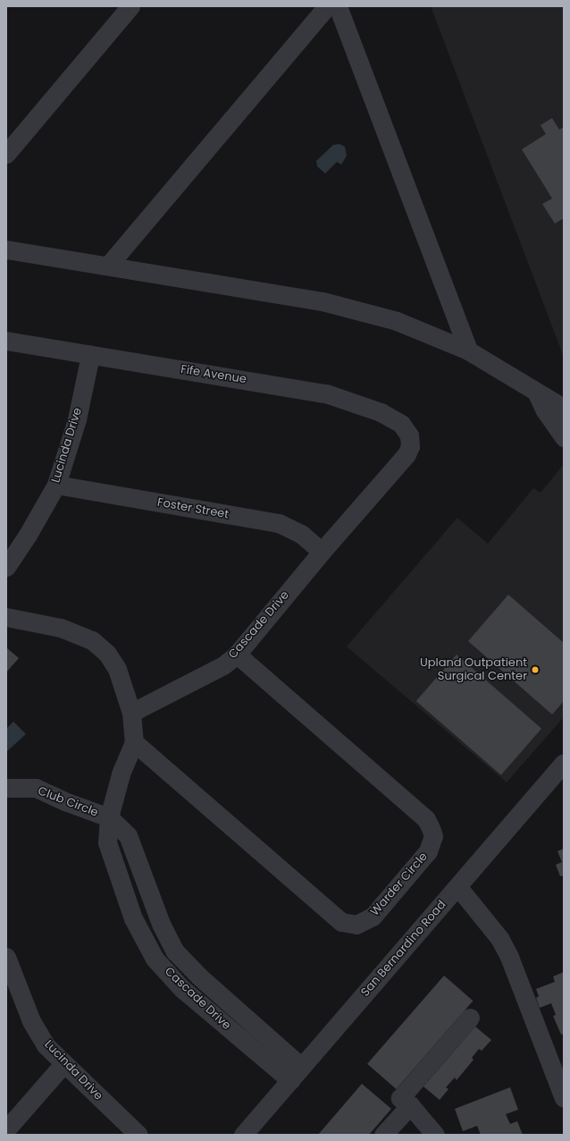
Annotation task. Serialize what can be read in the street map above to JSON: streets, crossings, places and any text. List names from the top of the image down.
{
  "streets": {
    "street": [
      "Fife Avenue",
      "Lucinda Drive",
      "Foster Street",
      "Cascade Drive",
      "Club Circle",
      "Warder Circle",
      "San Bernardino Road"
    ]
  },
  "crossings": [
    ["Fife Avenue", "Lucinda Drive"],
    ["Fife Avenue", "Cascade Drive"],
    ["Lucinda Drive", "Foster Street"],
    ["Foster Street", "Cascade Drive"],
    ["Cascade Drive", "Club Circle"],
    ["Cascade Drive", "Warder Circle"],
    ["Cascade Drive", "San Bernardino Road"]
  ],
  "places": ["Upland Outpatient Surgical Center"]
}
